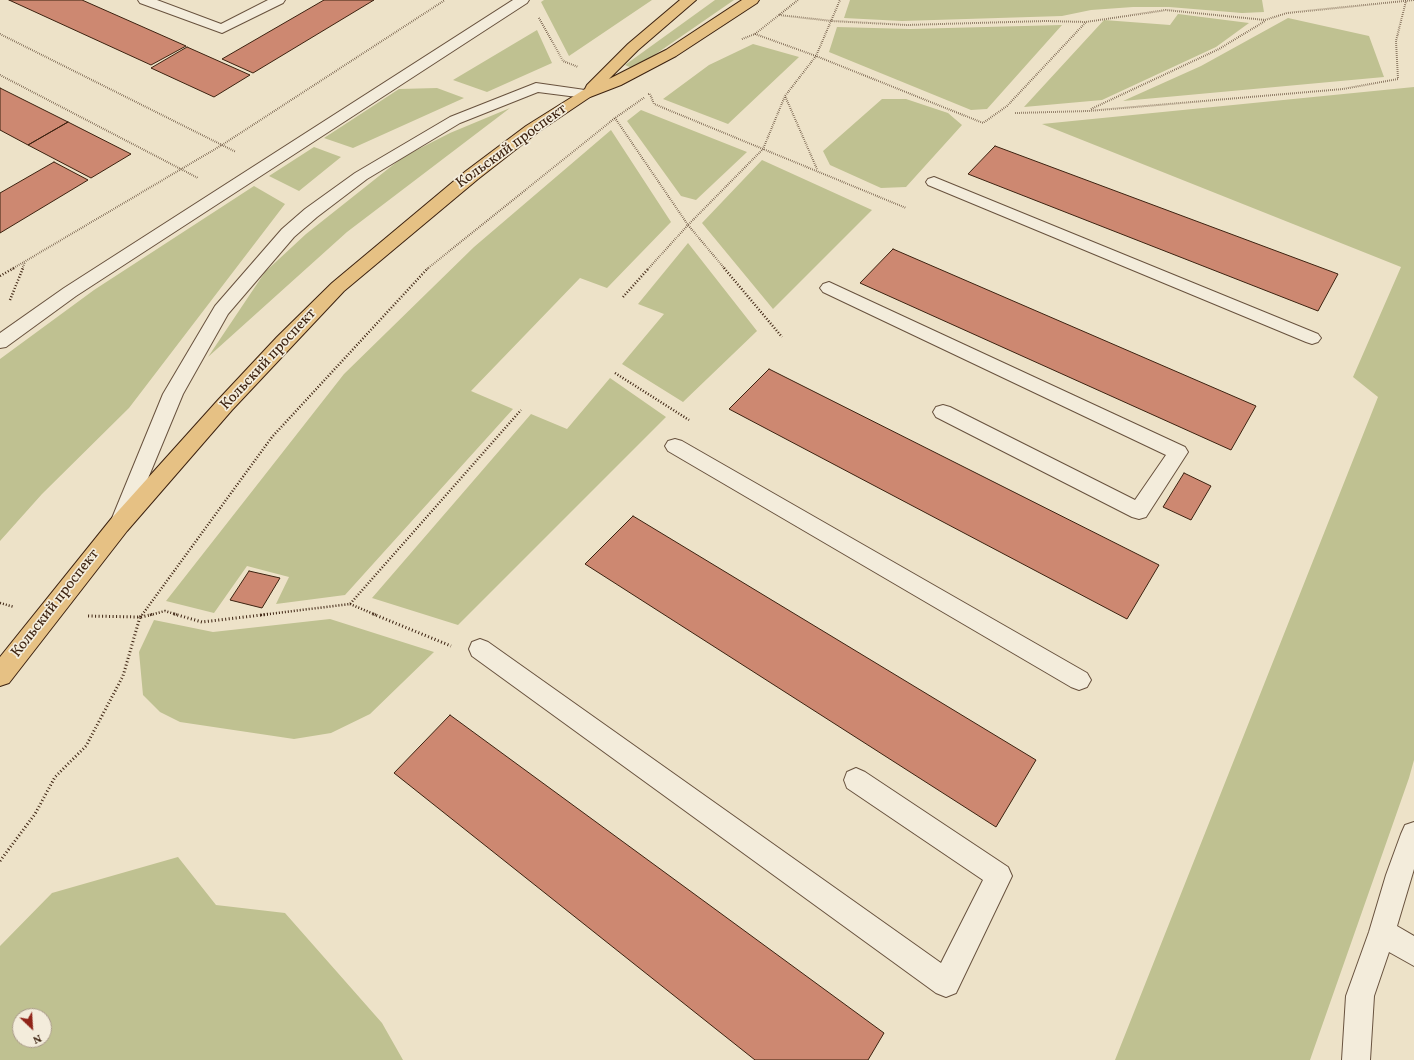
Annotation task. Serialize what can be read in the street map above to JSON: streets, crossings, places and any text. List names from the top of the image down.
{
  "streets": {
    "main road": ["Кольский проспект"]
  },
  "north": "bottom right"
}
